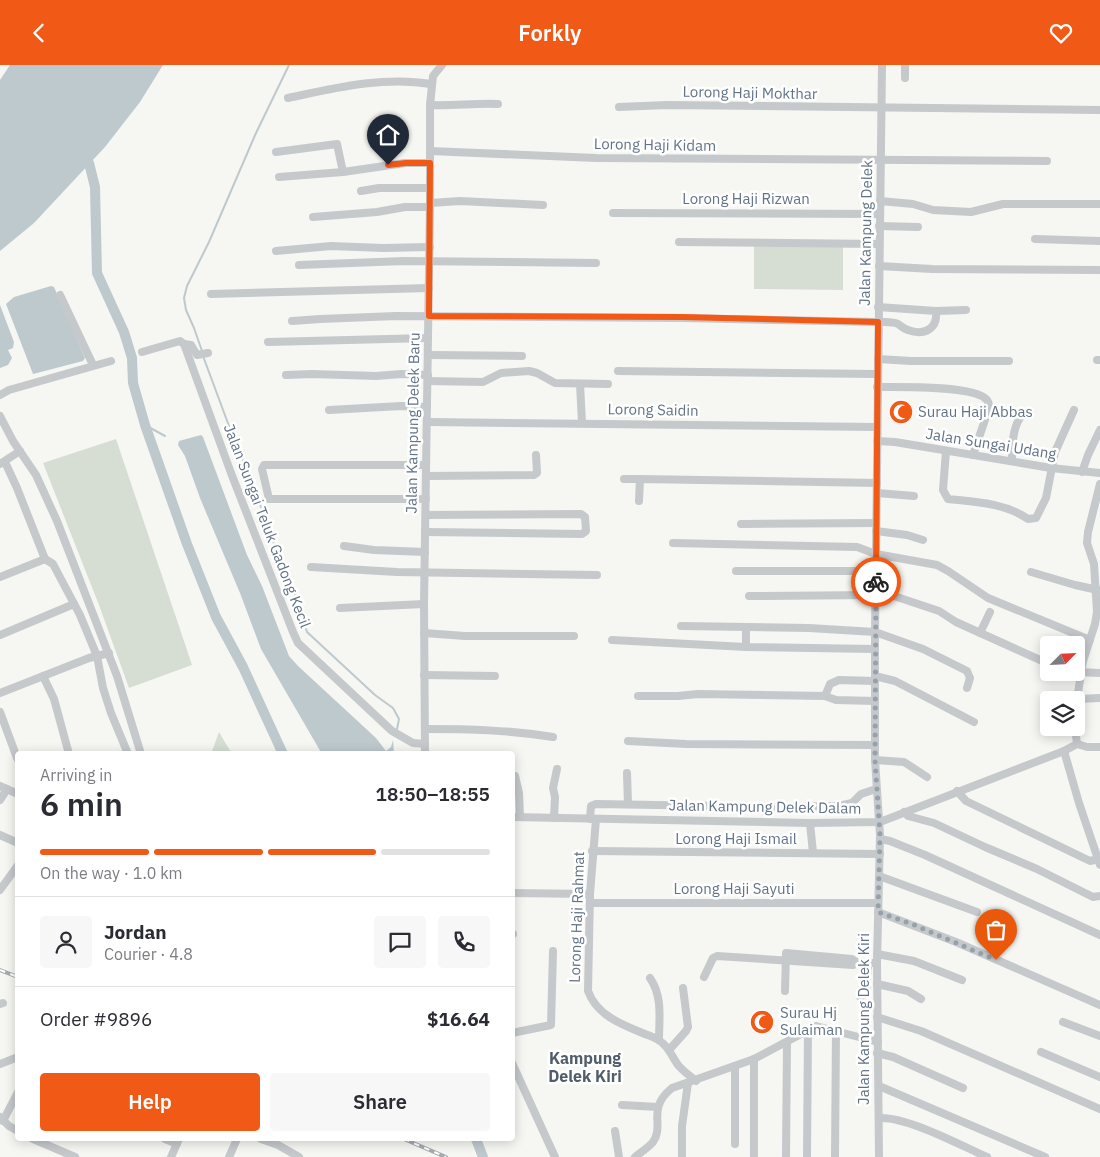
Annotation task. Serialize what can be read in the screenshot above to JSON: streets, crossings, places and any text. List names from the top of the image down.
{
  "streets": {
    "street": [
      "Lorong Haji Mokthar",
      "Lorong Haji Kidam",
      "Lorong Haji Rizwan",
      "Jalan Kampung Delek",
      "Lorong Saidin",
      "Jalan Kampung Delek Baru",
      "Jalan Sungai Udang",
      "Jalan Sungai Teluk Gadong Kecil",
      "Jalan Kampung Delek Dalam",
      "Lorong Haji Ismail",
      "Lorong Haji Sayuti",
      "Lorong Haji Rahmat",
      "Jalan Kampung Delek Kiri"
    ]
  },
  "crossings": [
    ["Lorong Haji Mokthar", "Jalan Kampung Delek"],
    ["Lorong Haji Kidam", "Jalan Kampung Delek"],
    ["Lorong Haji Kidam", "Jalan Kampung Delek Baru"],
    ["Lorong Haji Rizwan", "Jalan Kampung Delek"],
    ["Jalan Kampung Delek", "Lorong Saidin"],
    ["Jalan Kampung Delek", "Jalan Sungai Udang"],
    ["Jalan Kampung Delek", "Jalan Kampung Delek Dalam"],
    ["Jalan Kampung Delek", "Jalan Kampung Delek Kiri"],
    ["Lorong Saidin", "Jalan Kampung Delek Baru"],
    ["Jalan Kampung Delek Baru", "Jalan Sungai Teluk Gadong Kecil"],
    ["Jalan Kampung Delek Dalam", "Lorong Haji Rahmat"],
    ["Jalan Kampung Delek Dalam", "Jalan Kampung Delek Kiri"],
    ["Lorong Haji Ismail", "Lorong Haji Rahmat"],
    ["Lorong Haji Ismail", "Jalan Kampung Delek Kiri"],
    ["Lorong Haji Sayuti", "Lorong Haji Rahmat"],
    ["Lorong Haji Sayuti", "Jalan Kampung Delek Kiri"]
  ],
  "districts": ["Kampung Delek Kiri"],
  "places": {
    "mosque": ["Surau Haji Abbas", "Surau Hj Sulaiman"]
  },
  "north": "top right",
  "page": {
    "header": "Forkly",
    "heading": ["6 min", "Arriving in", "18:50–18:55"],
    "panel": [
      "Jordan",
      "Courier · 4.8",
      "Order #9896",
      "$16.64"
    ],
    "bar": "On the way · 1.0 km",
    "buttons": ["Help", "Share"]
  }
}
